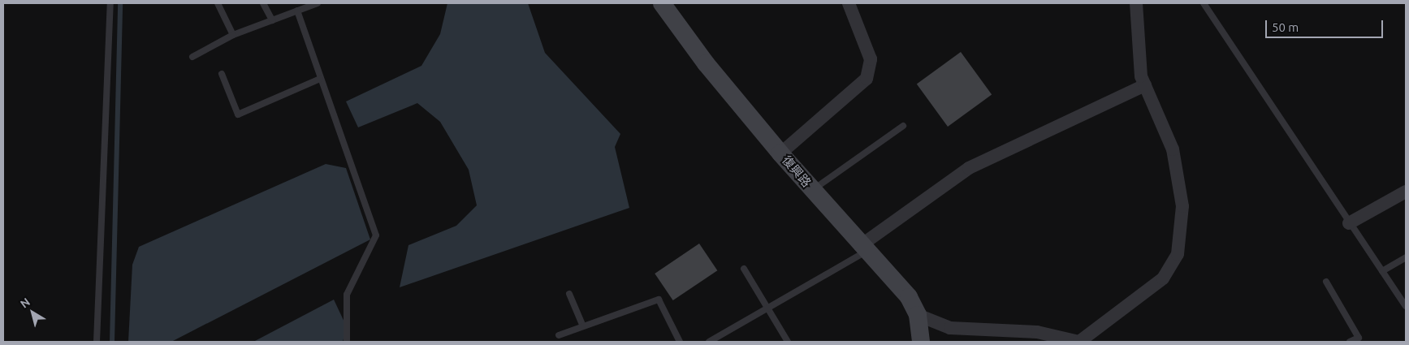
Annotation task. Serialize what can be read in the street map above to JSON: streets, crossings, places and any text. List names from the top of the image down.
{
  "streets": {
    "street": ["復興路"]
  },
  "scale_bar": "50 m",
  "north": "top left"
}
